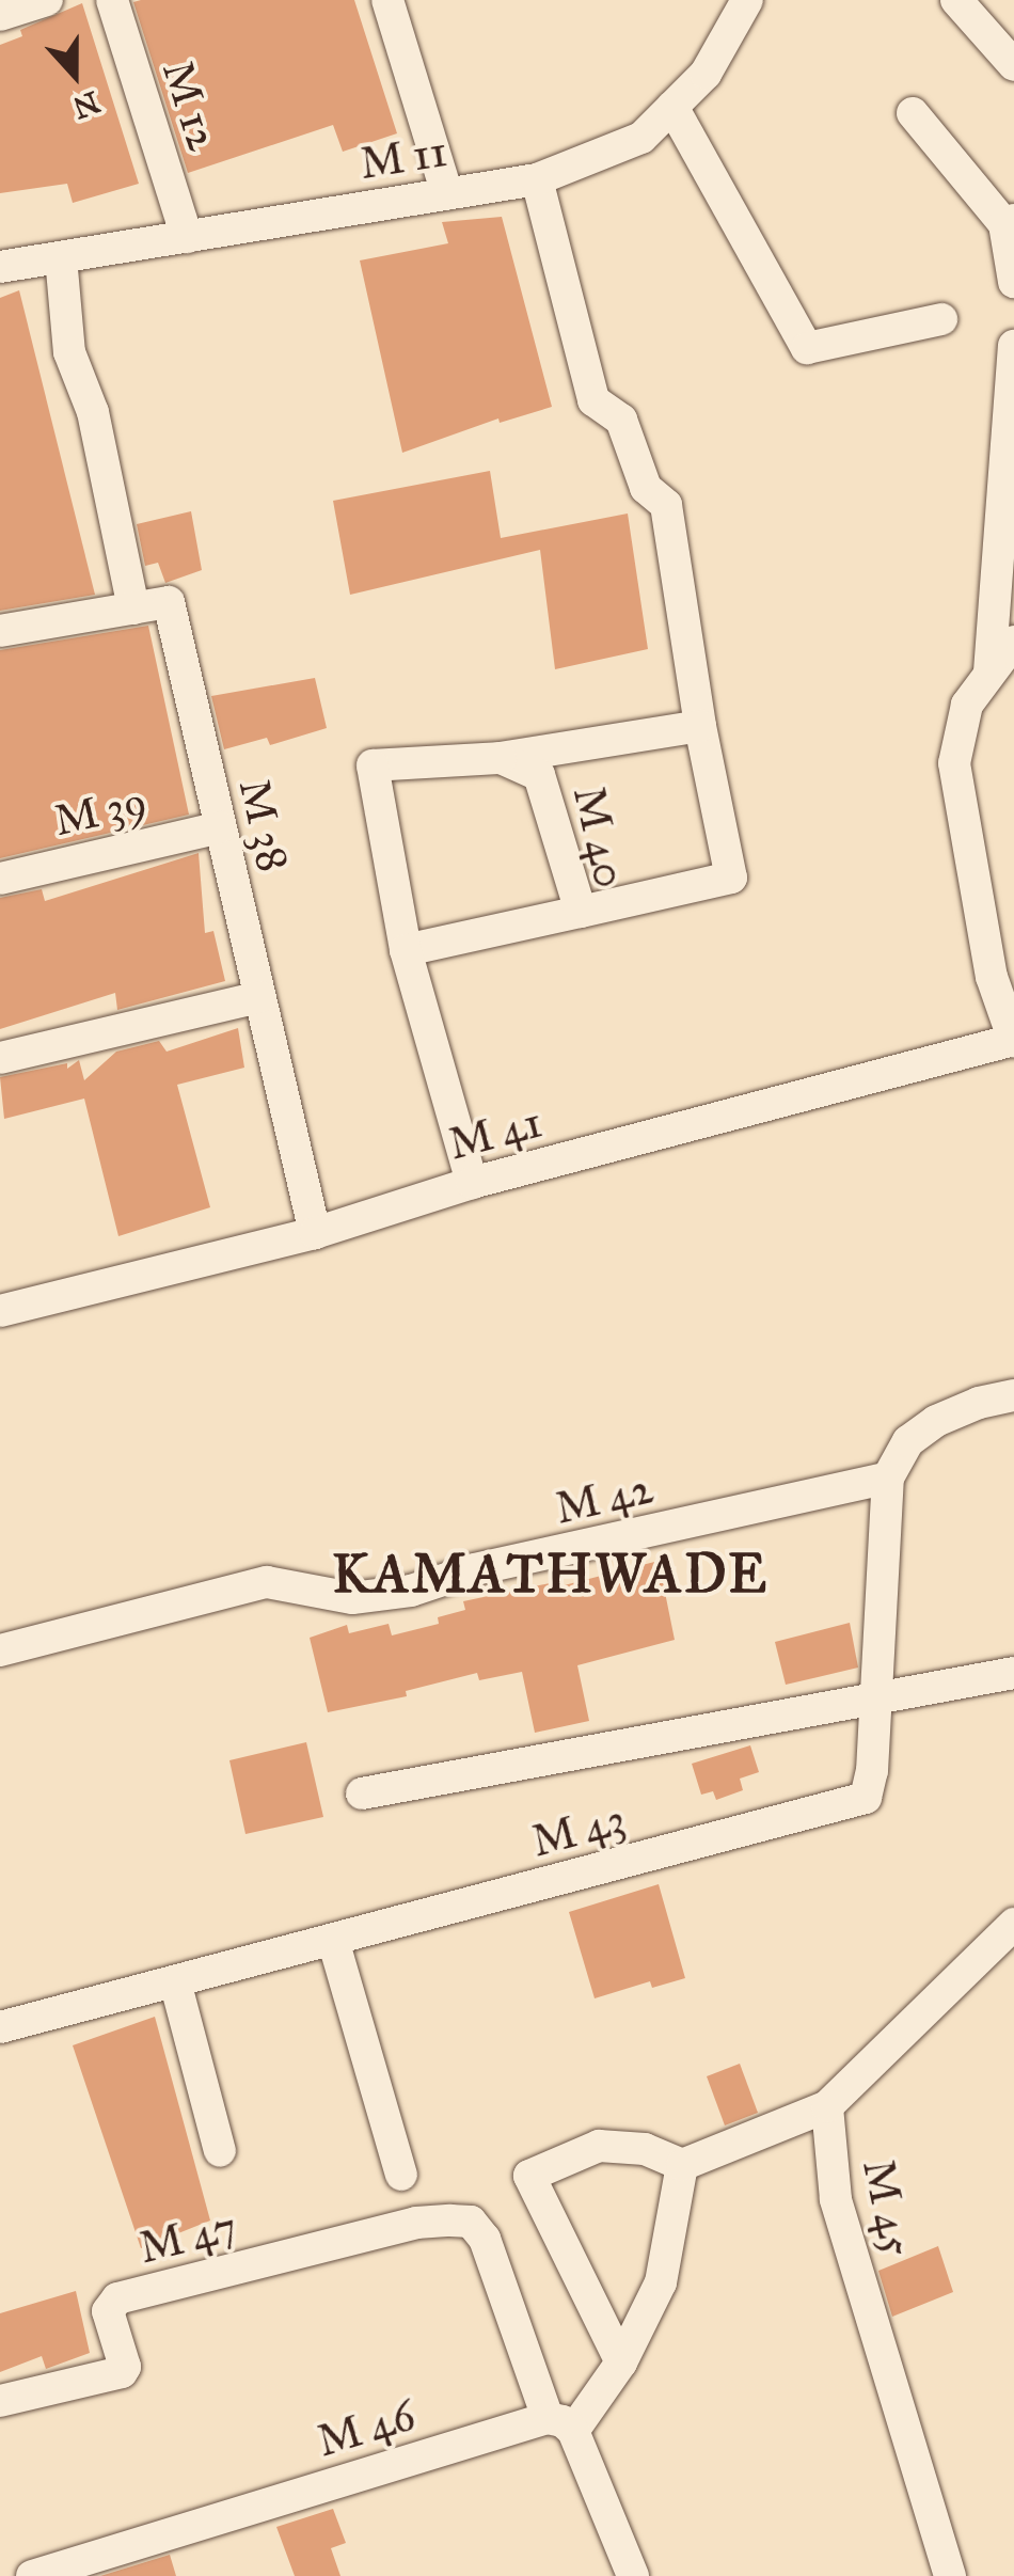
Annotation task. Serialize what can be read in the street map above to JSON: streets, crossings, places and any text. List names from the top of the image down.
{
  "streets": {
    "street": [
      "M 12",
      "M 11",
      "M 39",
      "M 38",
      "M 40",
      "M 41",
      "M 42",
      "M 43",
      "M 45",
      "M 47",
      "M 46"
    ]
  },
  "crossings": [
    ["M 12", "M 11"],
    ["M 39", "M 38"],
    ["M 38", "M 41"],
    ["M 42", "M 43"],
    ["M 47", "M 46"]
  ],
  "districts": ["KAMATHWADE"],
  "north": "bottom"
}
